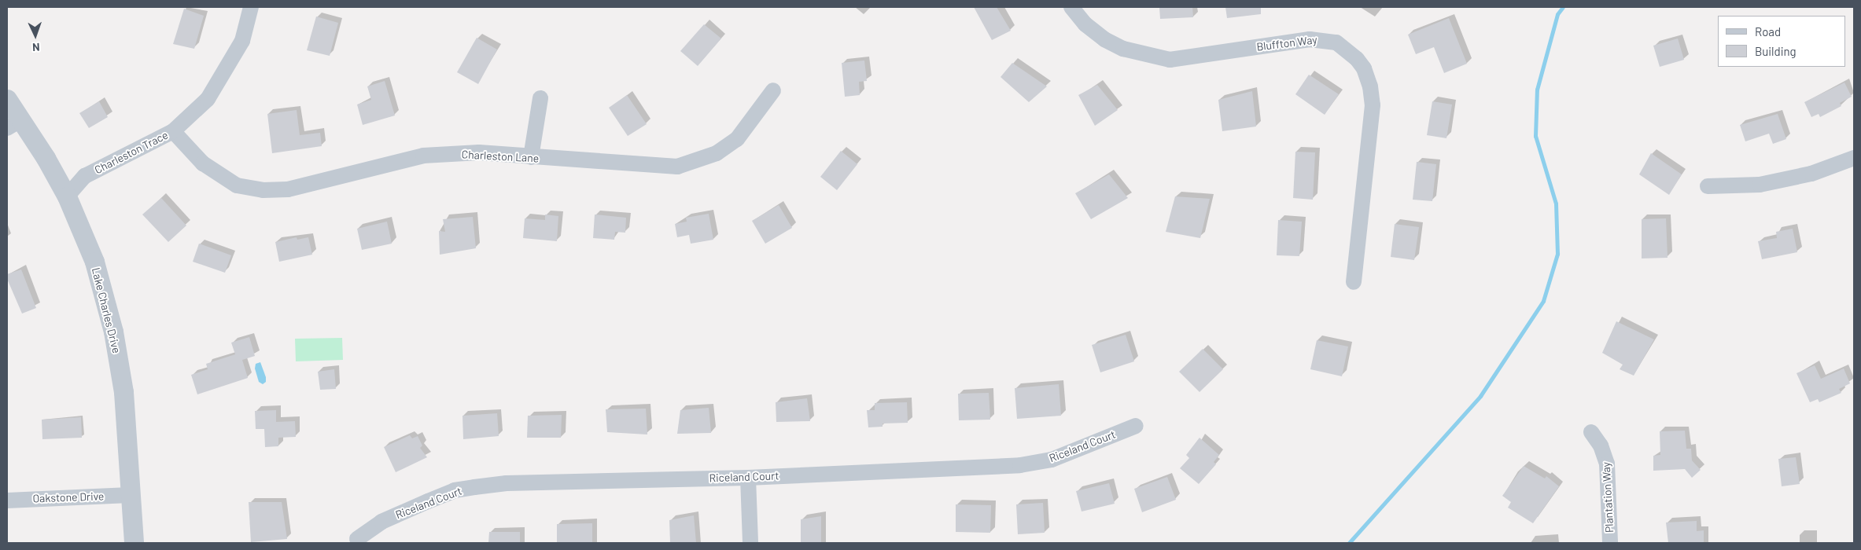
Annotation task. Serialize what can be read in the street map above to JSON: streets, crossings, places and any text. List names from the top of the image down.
{
  "streets": {
    "street": [
      "Bluffton Way",
      "Charleston Trace",
      "Charleston Lane",
      "Lake Charles Drive",
      "Riceland Court",
      "Oakstone Drive",
      "Plantation Way"
    ]
  },
  "crossings": [
    ["Charleston Trace", "Charleston Lane"],
    ["Charleston Trace", "Lake Charles Drive"],
    ["Lake Charles Drive", "Oakstone Drive"]
  ],
  "legend": ["Road", "Building"],
  "north": "bottom"
}
